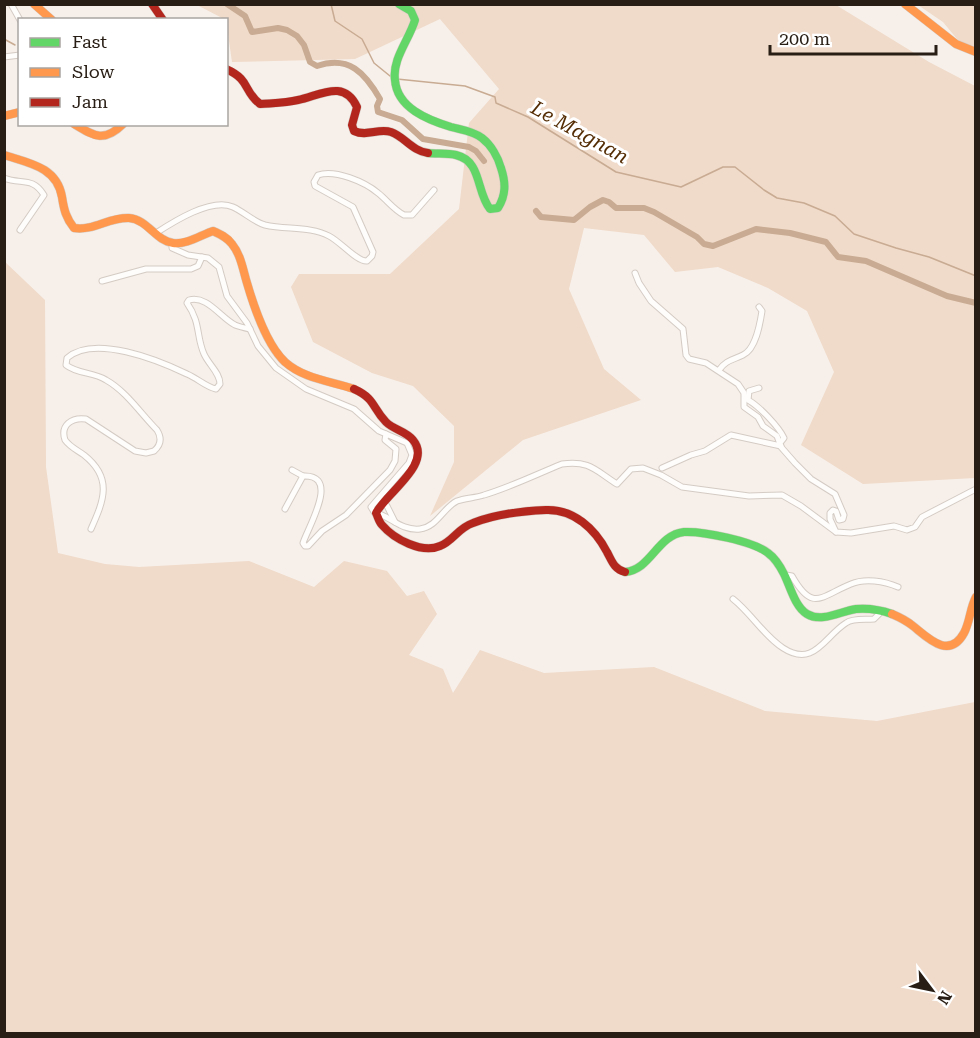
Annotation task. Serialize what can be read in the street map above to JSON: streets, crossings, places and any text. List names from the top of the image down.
{
  "water": ["Le Magnan"],
  "legend": ["Fast", "Slow", "Jam"],
  "scale_bar": "200 m",
  "north": "bottom right"
}
